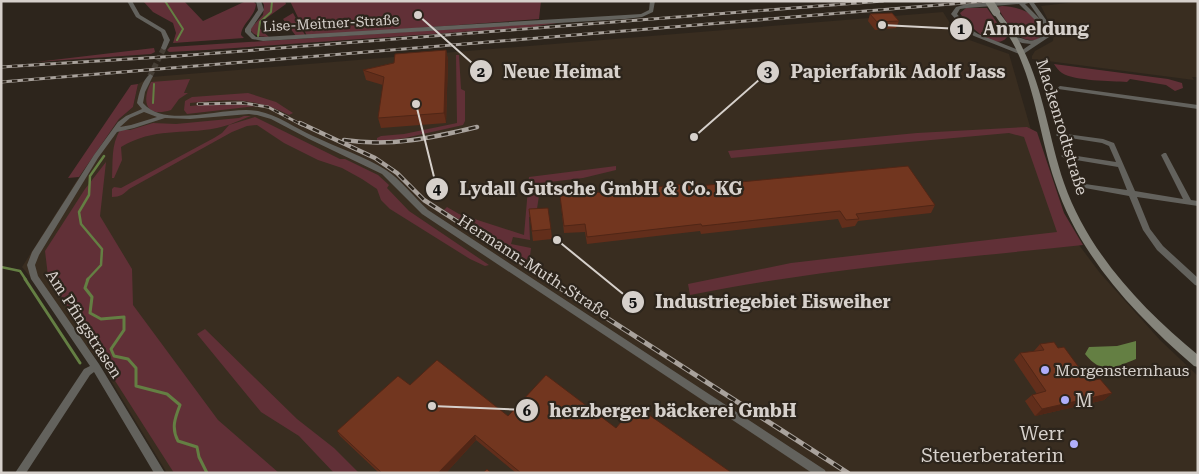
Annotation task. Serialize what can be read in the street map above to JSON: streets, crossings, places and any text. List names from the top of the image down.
{
  "streets": {
    "street": [
      "Lise-Meitner-Straße",
      "Mackenrodtstraße",
      "Hermann-Muth-Straße",
      "Am Pfingstrasen"
    ]
  },
  "crossings": [
    ["Hermann-Muth-Straße", "Am Pfingstrasen"]
  ],
  "places": [
    "Neue Heimat",
    "Anmeldung",
    "Lydall Gutsche GmbH & Co. KG",
    "Papierfabrik Adolf Jass",
    "Industriegebiet Eisweiher",
    "Morgensternhaus",
    "M",
    "herzberger bäckerei GmbH",
    "Werr Steuerberaterin"
  ]
}
